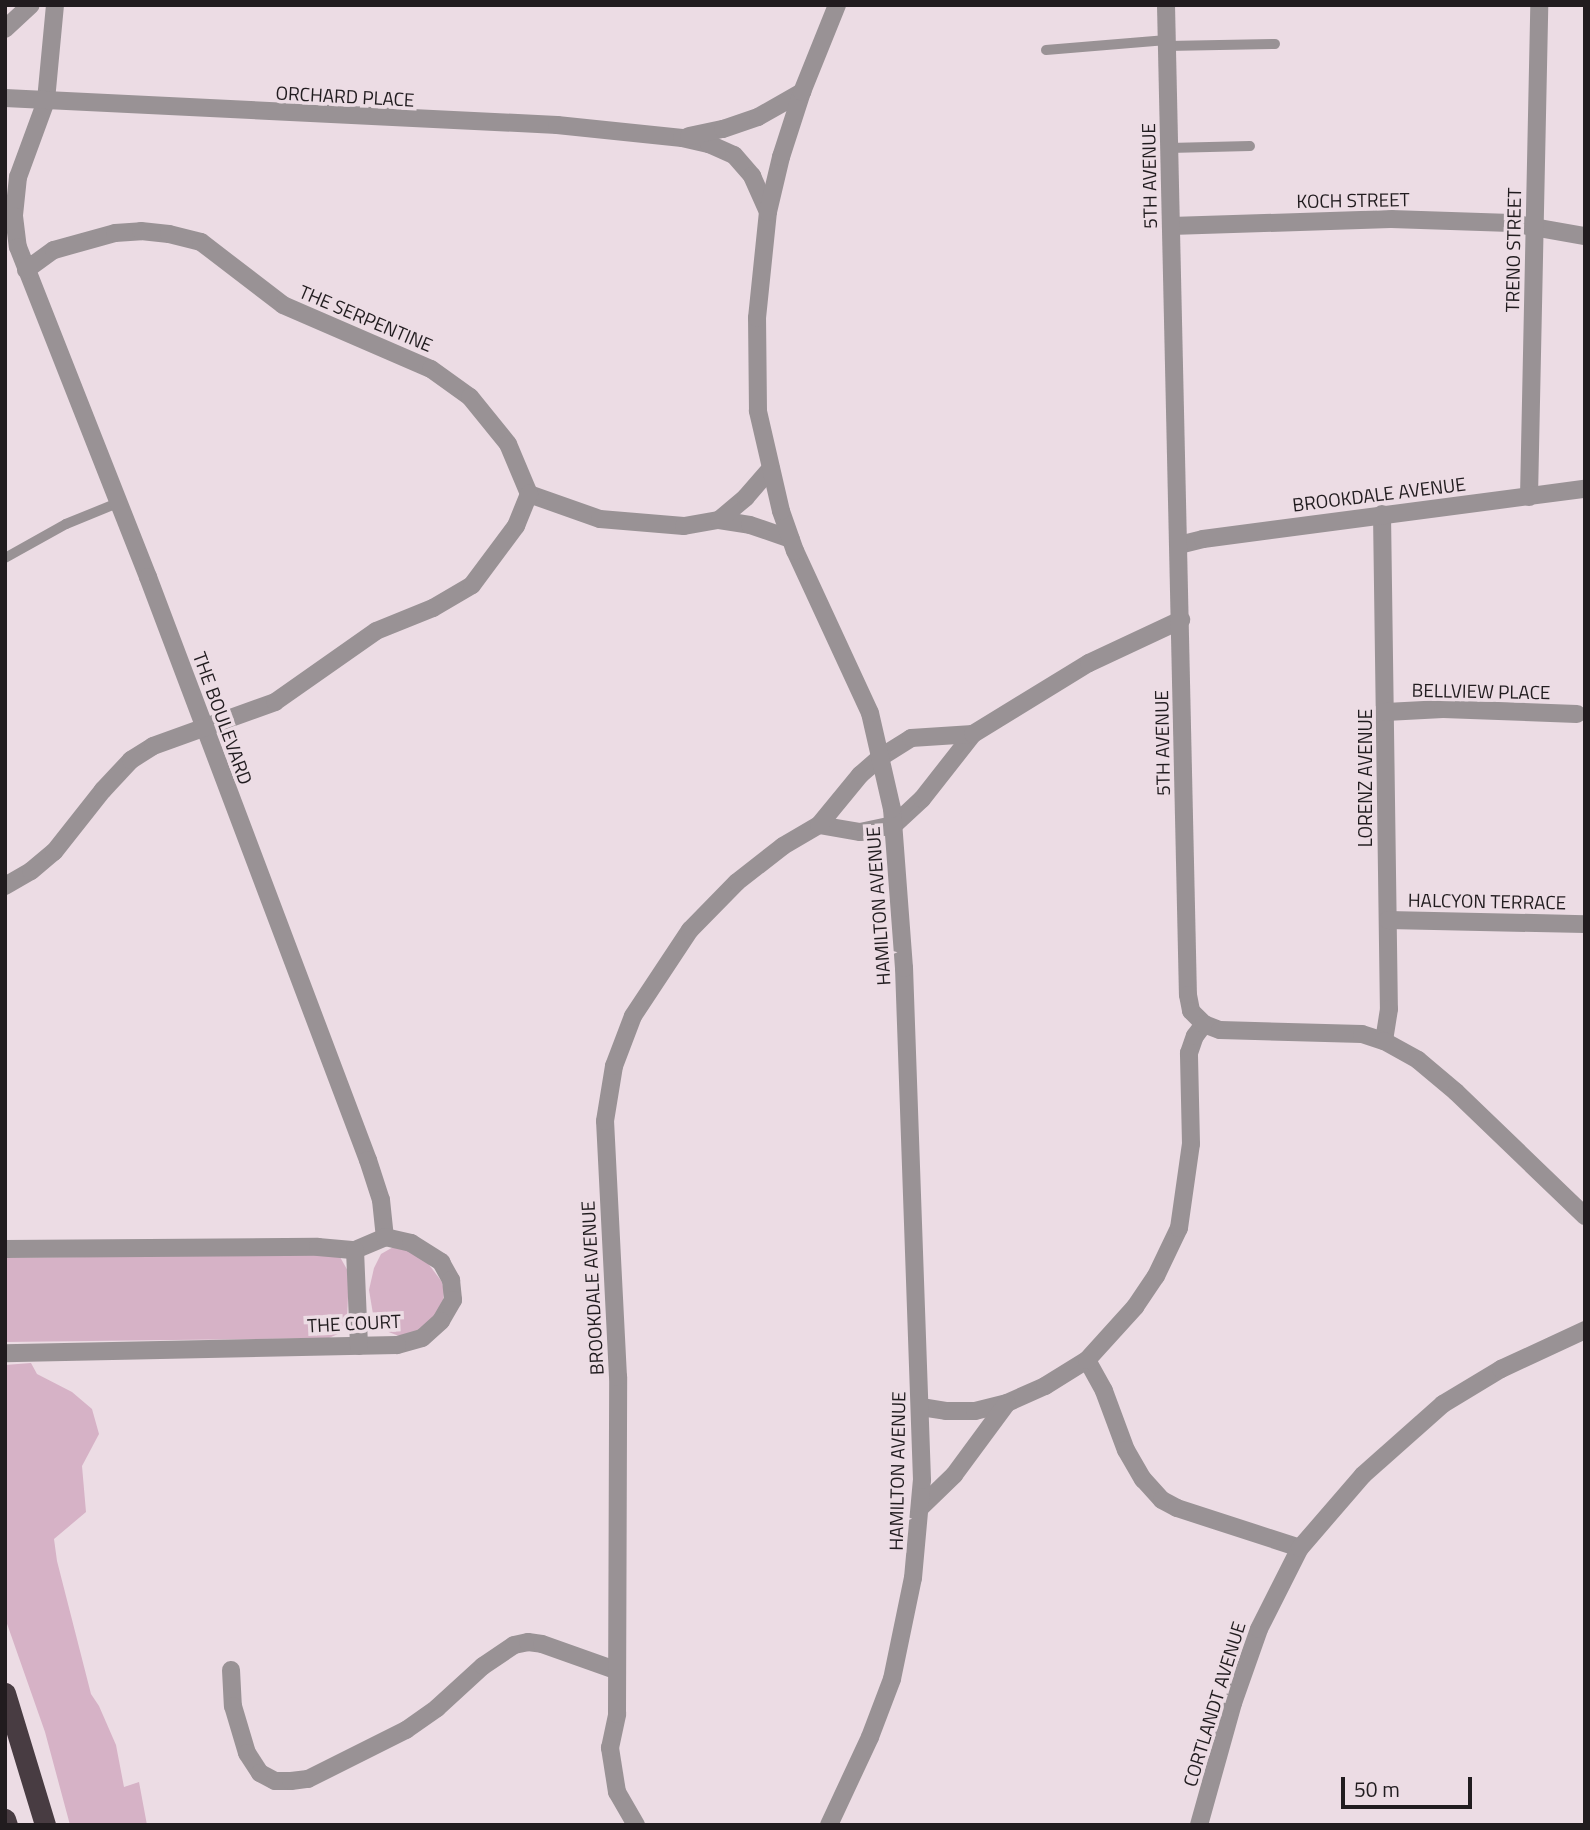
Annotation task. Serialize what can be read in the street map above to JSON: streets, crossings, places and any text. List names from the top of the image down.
{
  "streets": {
    "street": [
      "ORCHARD PLACE",
      "5TH AVENUE",
      "KOCH STREET",
      "TRENO STREET",
      "THE SERPENTINE",
      "BROOKDALE AVENUE",
      "BELLVIEW PLACE",
      "THE BOULEVARD",
      "LORENZ AVENUE",
      "HALCYON TERRACE",
      "HAMILTON AVENUE",
      "THE COURT",
      "CORTLANDT AVENUE"
    ]
  },
  "crossings": [
    ["ORCHARD PLACE", "THE BOULEVARD"],
    ["ORCHARD PLACE", "HAMILTON AVENUE"],
    ["5TH AVENUE", "KOCH STREET"],
    ["5TH AVENUE", "BROOKDALE AVENUE"],
    ["KOCH STREET", "TRENO STREET"],
    ["TRENO STREET", "BROOKDALE AVENUE"],
    ["THE SERPENTINE", "THE BOULEVARD"],
    ["BROOKDALE AVENUE", "LORENZ AVENUE"],
    ["BROOKDALE AVENUE", "HAMILTON AVENUE"],
    ["BELLVIEW PLACE", "LORENZ AVENUE"],
    ["THE BOULEVARD", "THE COURT"],
    ["LORENZ AVENUE", "HALCYON TERRACE"]
  ],
  "scale_bar": "50 m"
}
